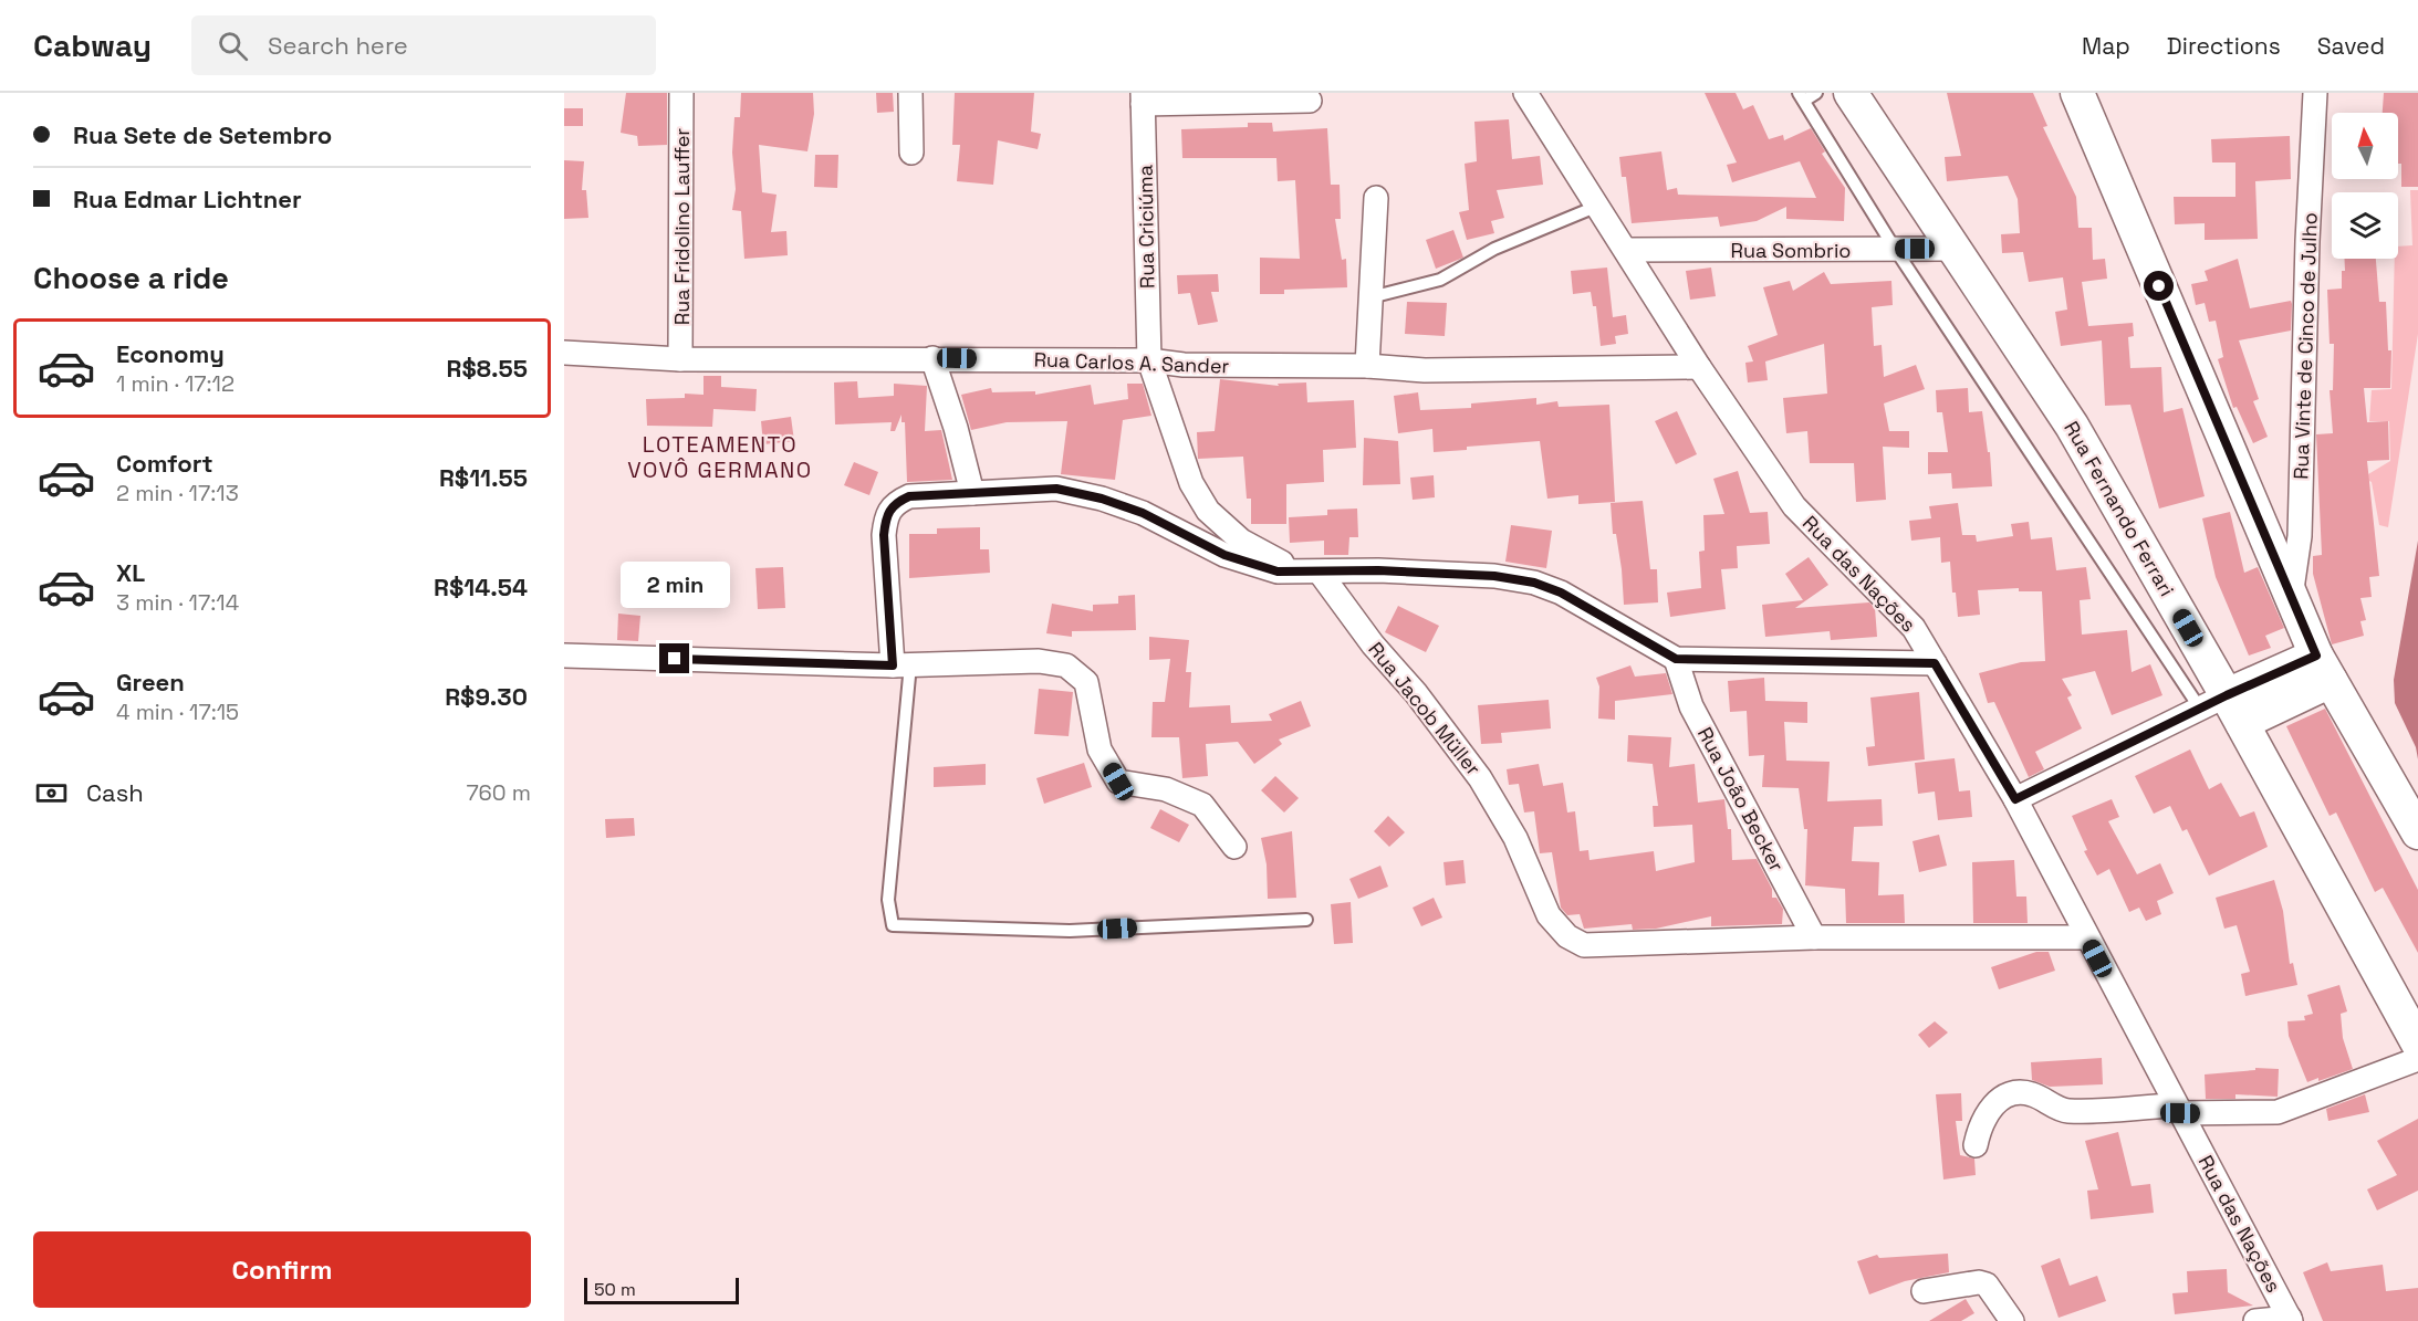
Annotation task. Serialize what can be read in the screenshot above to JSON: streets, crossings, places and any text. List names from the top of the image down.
{
  "streets": {
    "main road": ["Rua Fernando Ferrari"],
    "street": [
      "Rua Fridolino Lauffer",
      "Rua Criciúma",
      "Rua Sombrio",
      "Rua Vinte de Cinco de Julho",
      "Rua Carlos A. Sander",
      "Rua das Nações",
      "Rua Jacob Müller",
      "Rua João Becker"
    ]
  },
  "crossings": [
    ["Rua Fridolino Lauffer", "Rua Carlos A. Sander"],
    ["Rua Criciúma", "Rua Carlos A. Sander"],
    ["Rua Criciúma", "Rua Jacob Müller"],
    ["Rua Sombrio", "Rua Fernando Ferrari"],
    ["Rua Sombrio", "Rua das Nações"],
    ["Rua Carlos A. Sander", "Rua das Nações"],
    ["Rua Jacob Müller", "Rua João Becker"]
  ],
  "districts": ["LOTEAMENTO VOVÔ GERMANO"],
  "scale_bar": "50 m",
  "north": "top",
  "page": {
    "header": "Cabway",
    "search": "Search here",
    "nav": ["Map", "Directions", "Saved"],
    "banner": ["Rua Sete de Setembro", "Rua Edmar Lichtner"],
    "heading": "Choose a ride",
    "list": [
      {
        "name": "Economy",
        "note": "1 min · 17:12",
        "value": "R$8.55"
      },
      {
        "name": "Comfort",
        "note": "2 min · 17:13",
        "value": "R$11.55"
      },
      {
        "name": "XL",
        "note": "3 min · 17:14",
        "value": "R$14.54"
      },
      {
        "name": "Green",
        "note": "4 min · 17:15",
        "value": "R$9.30"
      }
    ],
    "bubble": "2 min",
    "pay": ["Cash", "760 m"],
    "buttons": "Confirm",
    "scale": "50 m"
  }
}
